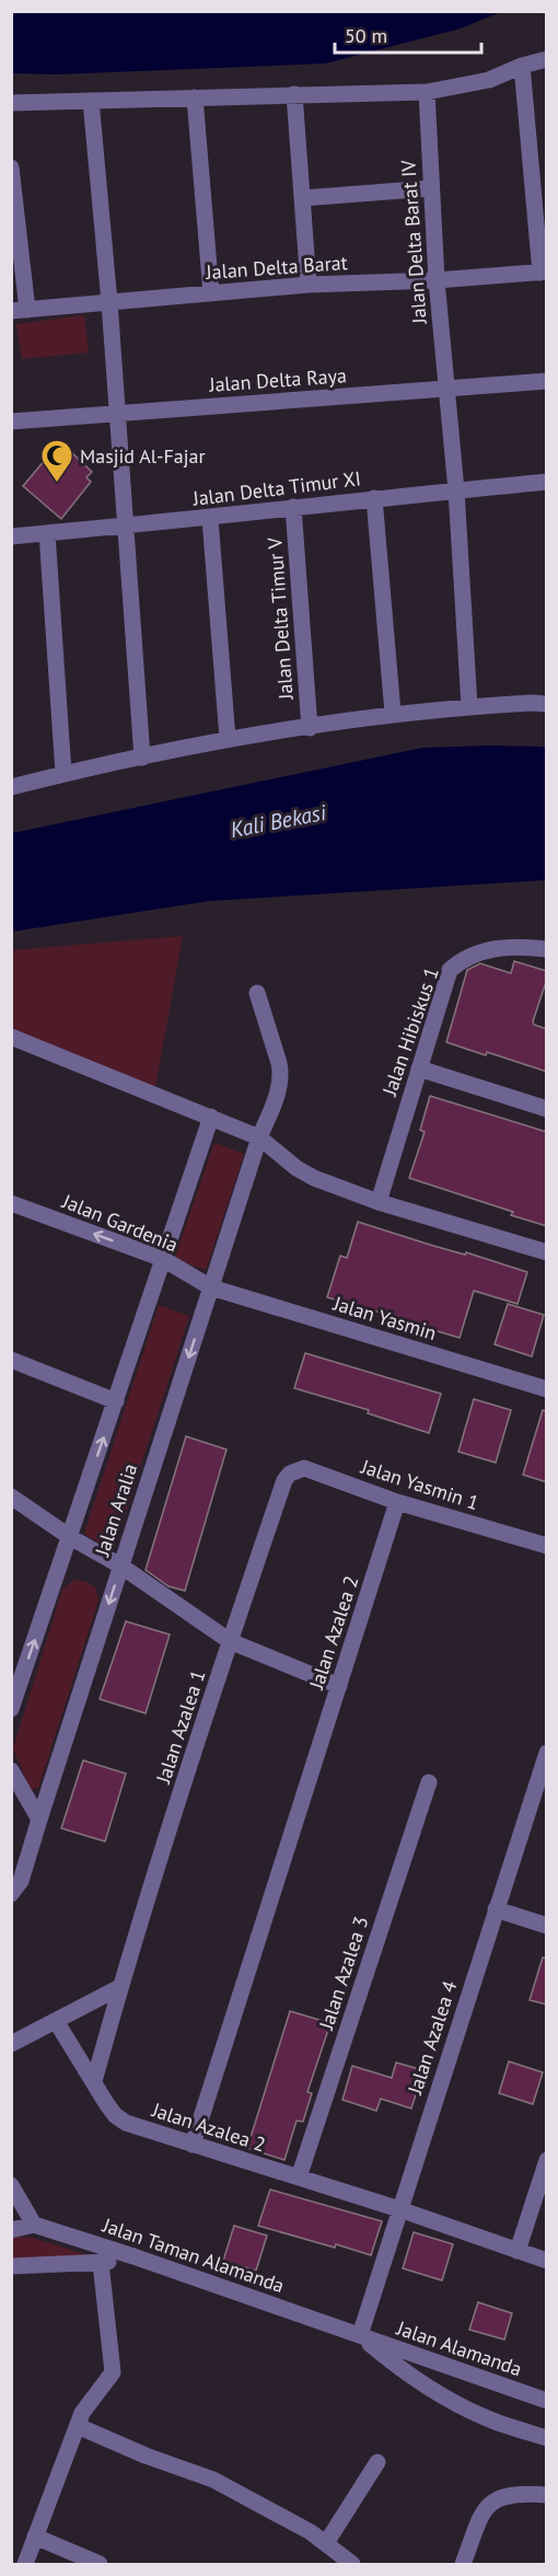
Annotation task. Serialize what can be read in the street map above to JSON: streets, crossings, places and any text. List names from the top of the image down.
{
  "streets": {
    "street": [
      "Jalan Delta Barat IV",
      "Jalan Delta Barat",
      "Jalan Delta Raya",
      "Jalan Delta Timur XI",
      "Jalan Delta Timur V",
      "Jalan Hibiskus 1",
      "Jalan Gardenia",
      "Jalan Yasmin",
      "Jalan Yasmin 1",
      "Jalan Aralia",
      "Jalan Azalea 2",
      "Jalan Azalea 1",
      "Jalan Azalea 3",
      "Jalan Azalea 4",
      "Jalan Taman Alamanda",
      "Jalan Alamanda"
    ]
  },
  "crossings": [
    ["Jalan Delta Barat IV", "Jalan Delta Barat"],
    ["Jalan Delta Barat IV", "Jalan Delta Raya"],
    ["Jalan Delta Barat IV", "Jalan Delta Timur XI"],
    ["Jalan Delta Timur XI", "Jalan Delta Timur V"],
    ["Jalan Gardenia", "Jalan Yasmin"],
    ["Jalan Gardenia", "Jalan Aralia"],
    ["Jalan Yasmin", "Jalan Aralia"],
    ["Jalan Yasmin 1", "Jalan Azalea 2"],
    ["Jalan Yasmin 1", "Jalan Azalea 1"],
    ["Jalan Azalea 2", "Jalan Azalea 1"],
    ["Jalan Azalea 2", "Jalan Azalea 3"],
    ["Jalan Azalea 2", "Jalan Azalea 4"],
    ["Jalan Azalea 4", "Jalan Taman Alamanda"],
    ["Jalan Azalea 4", "Jalan Alamanda"],
    ["Jalan Taman Alamanda", "Jalan Alamanda"]
  ],
  "one_way": ["Jalan Gardenia"],
  "water": ["Kali Bekasi"],
  "places": {
    "mosque": ["Masjid Al-Fajar"]
  },
  "scale_bar": "50 m"
}
